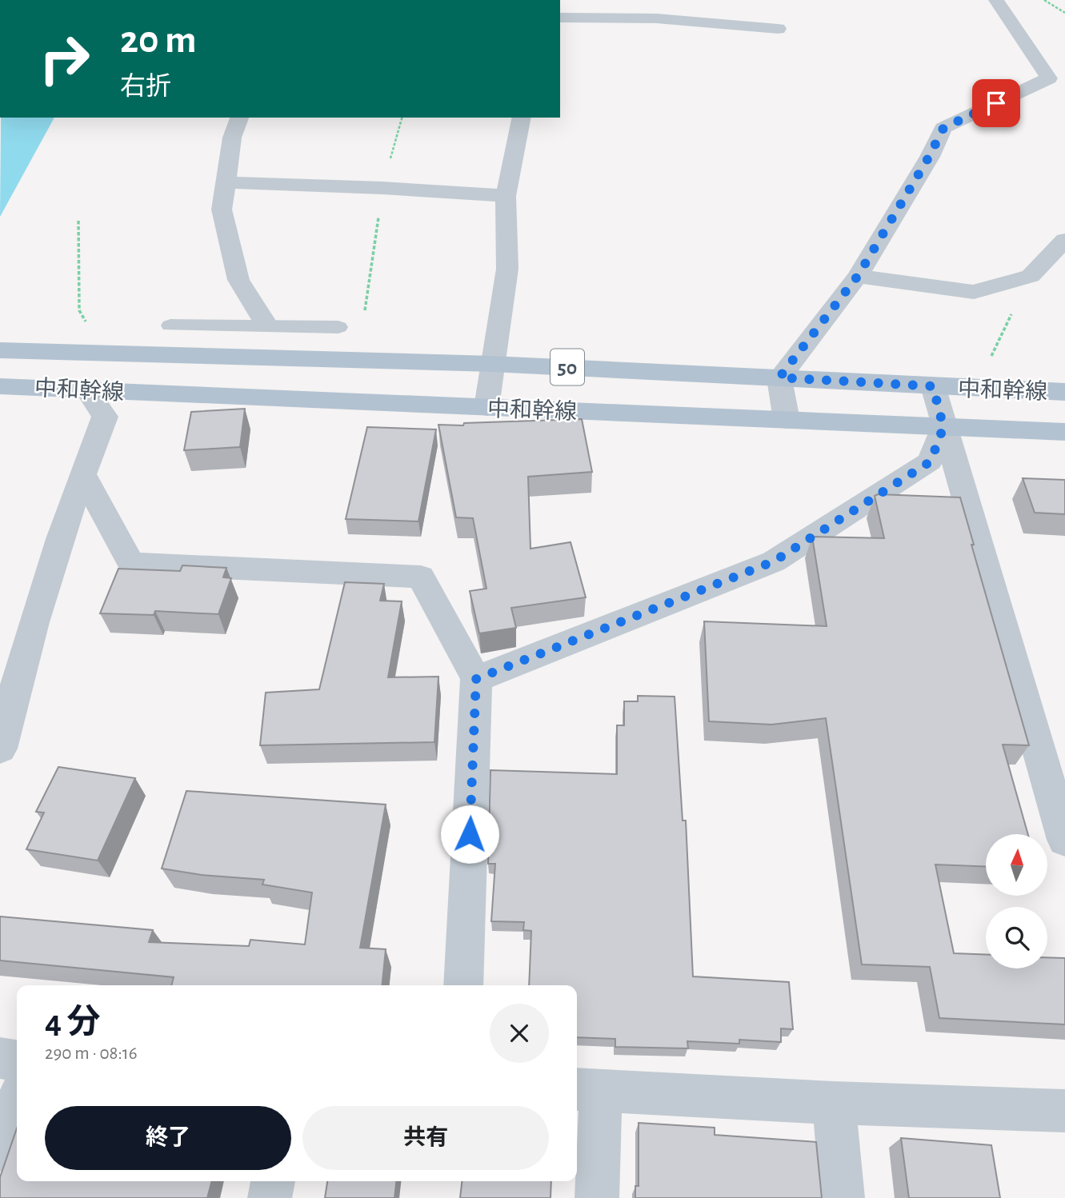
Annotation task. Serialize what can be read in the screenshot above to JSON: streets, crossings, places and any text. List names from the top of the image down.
{
  "streets": {
    "main road": ["50", "中和幹線"]
  },
  "north": "top",
  "page": {
    "turn": ["20 m", "右折"],
    "heading": ["4 分", "290 m · 08:16"],
    "buttons": ["終了", "共有"]
  }
}
